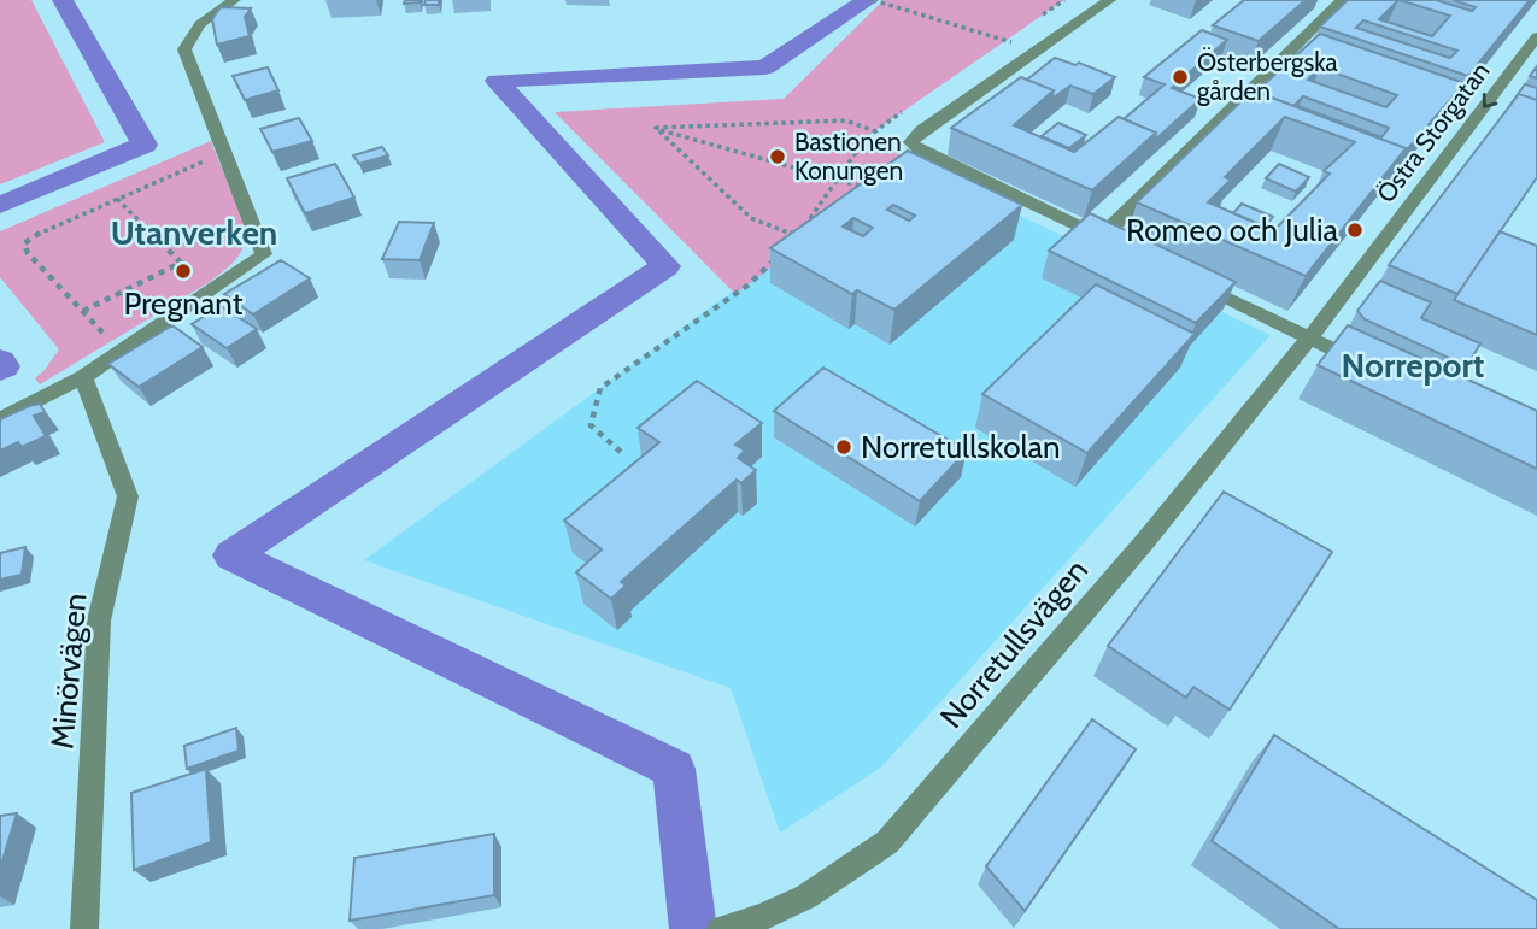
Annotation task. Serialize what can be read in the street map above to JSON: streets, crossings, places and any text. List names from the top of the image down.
{
  "streets": {
    "street": ["Östra Storgatan", "Norretullsvägen", "Minörvägen"]
  },
  "crossings": [
    ["Östra Storgatan", "Norretullsvägen"]
  ],
  "one_way": ["Östra Storgatan"],
  "districts": ["Utanverken", "Norreport"],
  "places": [
    "Österbergska gården",
    "Bastionen Konungen",
    "Romeo och Julia",
    "Pregnant",
    "Norretullskolan"
  ]
}
